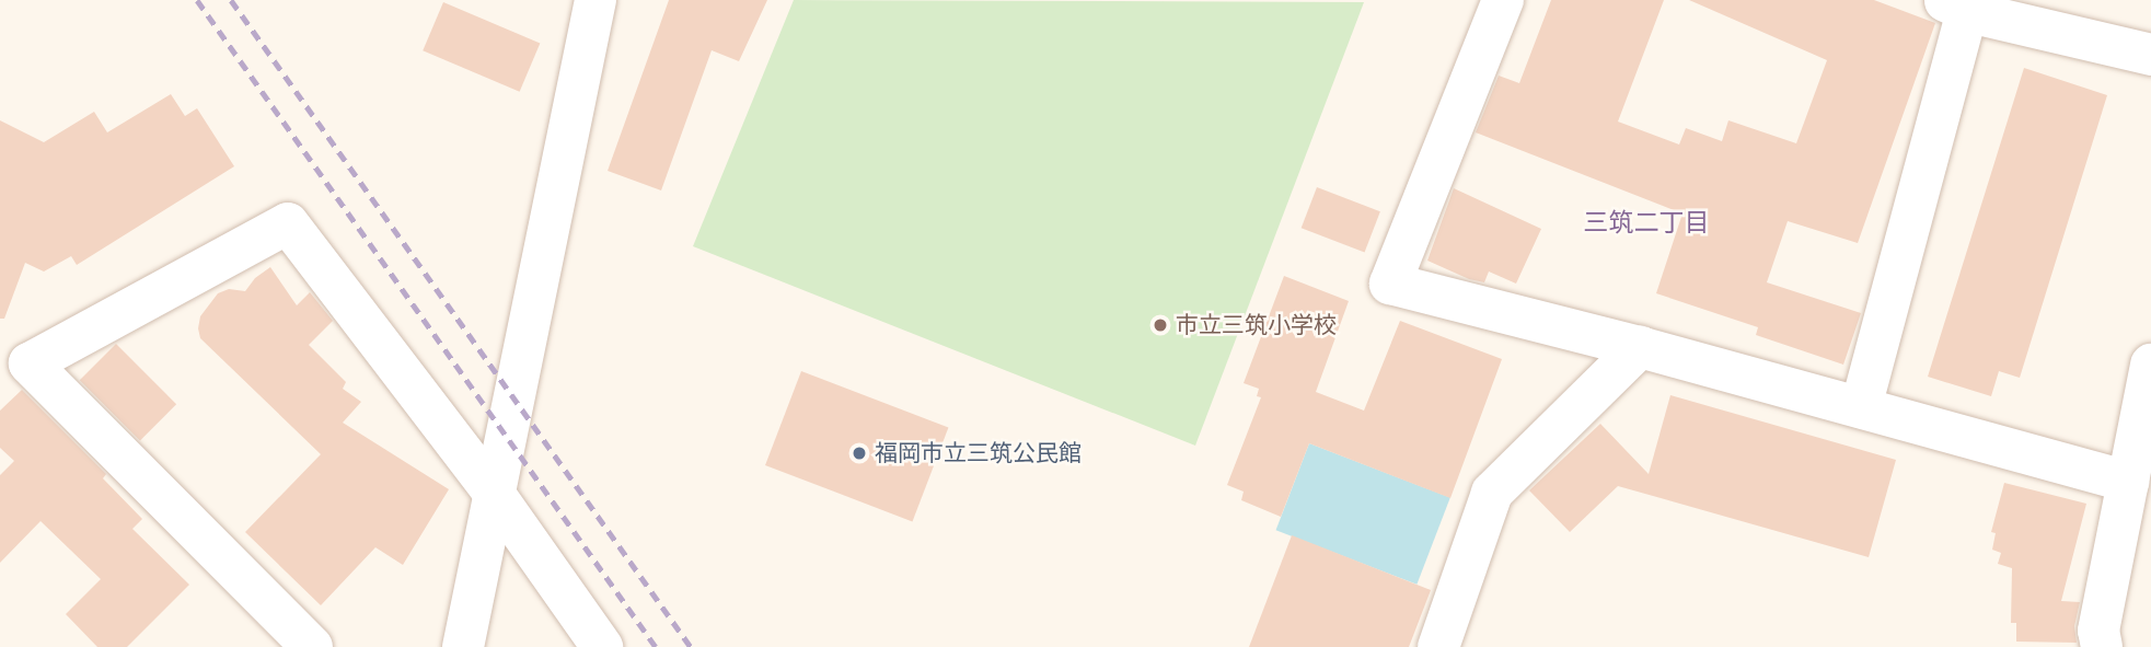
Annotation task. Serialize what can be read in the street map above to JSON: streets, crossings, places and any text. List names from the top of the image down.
{
  "districts": ["三筑二丁目"],
  "places": ["市立三筑小学校", "福岡市立三筑公民館"]
}
